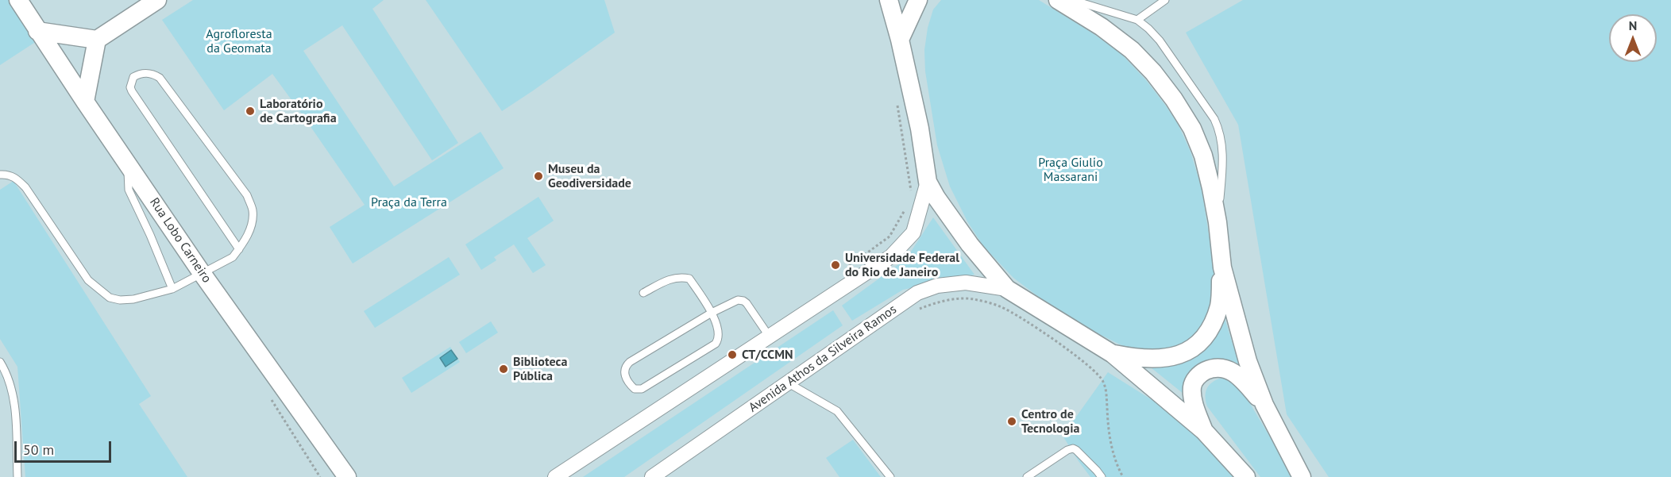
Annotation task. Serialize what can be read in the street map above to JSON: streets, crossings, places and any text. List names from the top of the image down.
{
  "streets": {
    "street": ["Rua Lobo Carneiro", "Avenida Athos da Silveira Ramos"]
  },
  "parks": ["Agrofloresta da Geomata", "Praça Giulio Massarani", "Praça da Terra"],
  "places": [
    "Laboratório de Cartografia",
    "Museu da Geodiversidade",
    "Universidade Federal do Rio de Janeiro",
    "CT/CCMN",
    "Biblioteca Pública",
    "Centro de Tecnologia"
  ],
  "scale_bar": "50 m",
  "north": "top"
}
